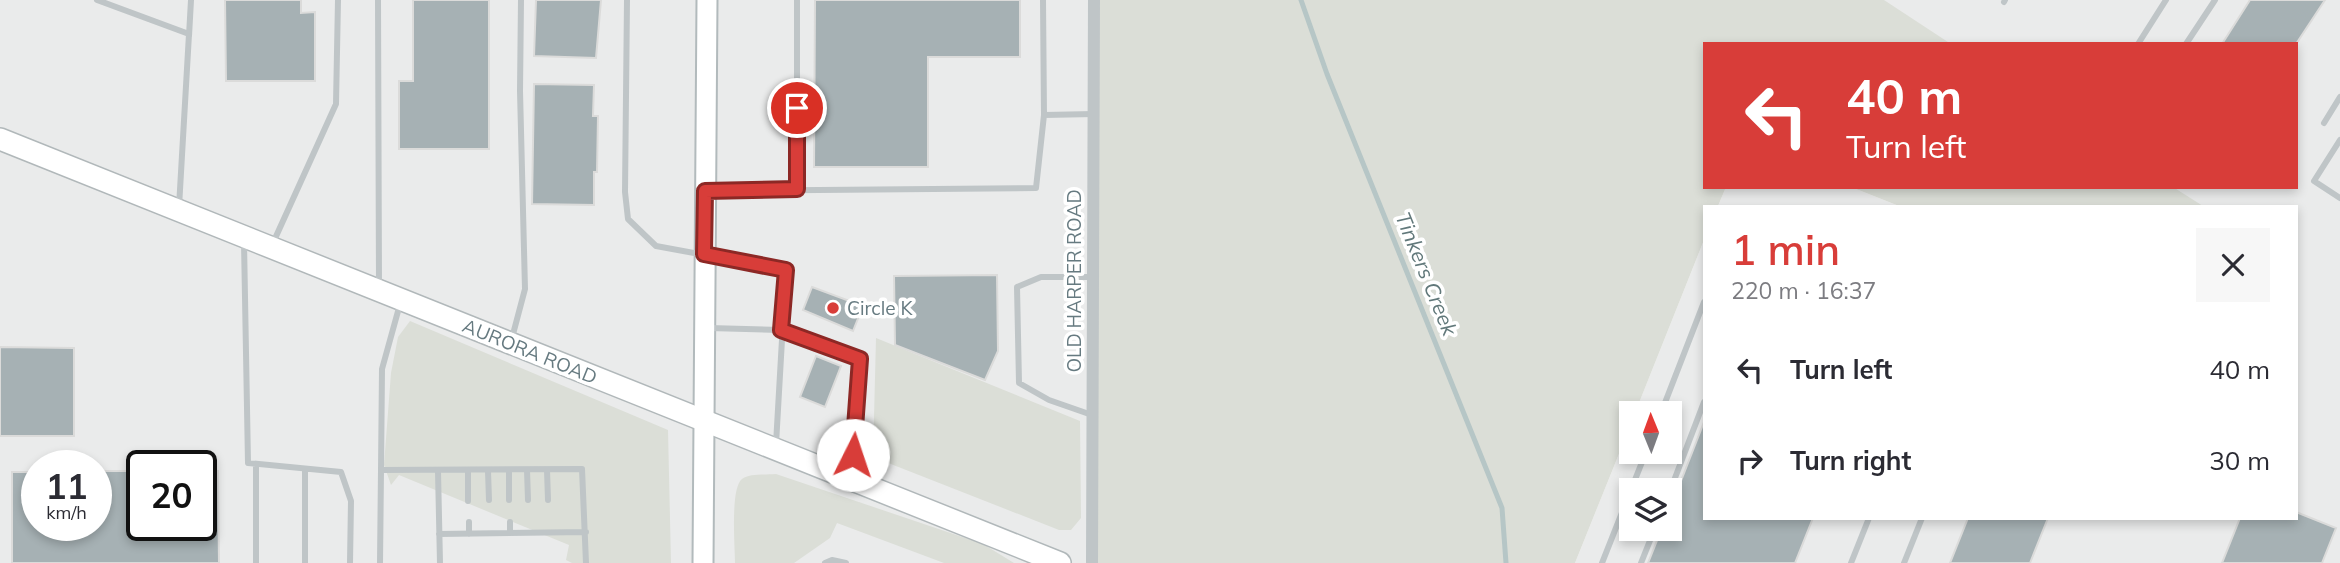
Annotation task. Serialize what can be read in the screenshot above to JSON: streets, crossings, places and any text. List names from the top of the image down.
{
  "streets": {
    "main road": ["AURORA ROAD"],
    "street": ["OLD HARPER ROAD"]
  },
  "water": ["Tinkers Creek"],
  "places": ["Circle K"],
  "north": "top",
  "page": {
    "turn": ["40 m", "Turn left"],
    "heading": ["1 min", "220 m · 16:37"],
    "list": [
      {
        "name": "Turn left",
        "value": "40 m"
      },
      {
        "name": "Turn right",
        "value": "30 m"
      }
    ],
    "speed": "11 km/h",
    "limit": "20"
  }
}
